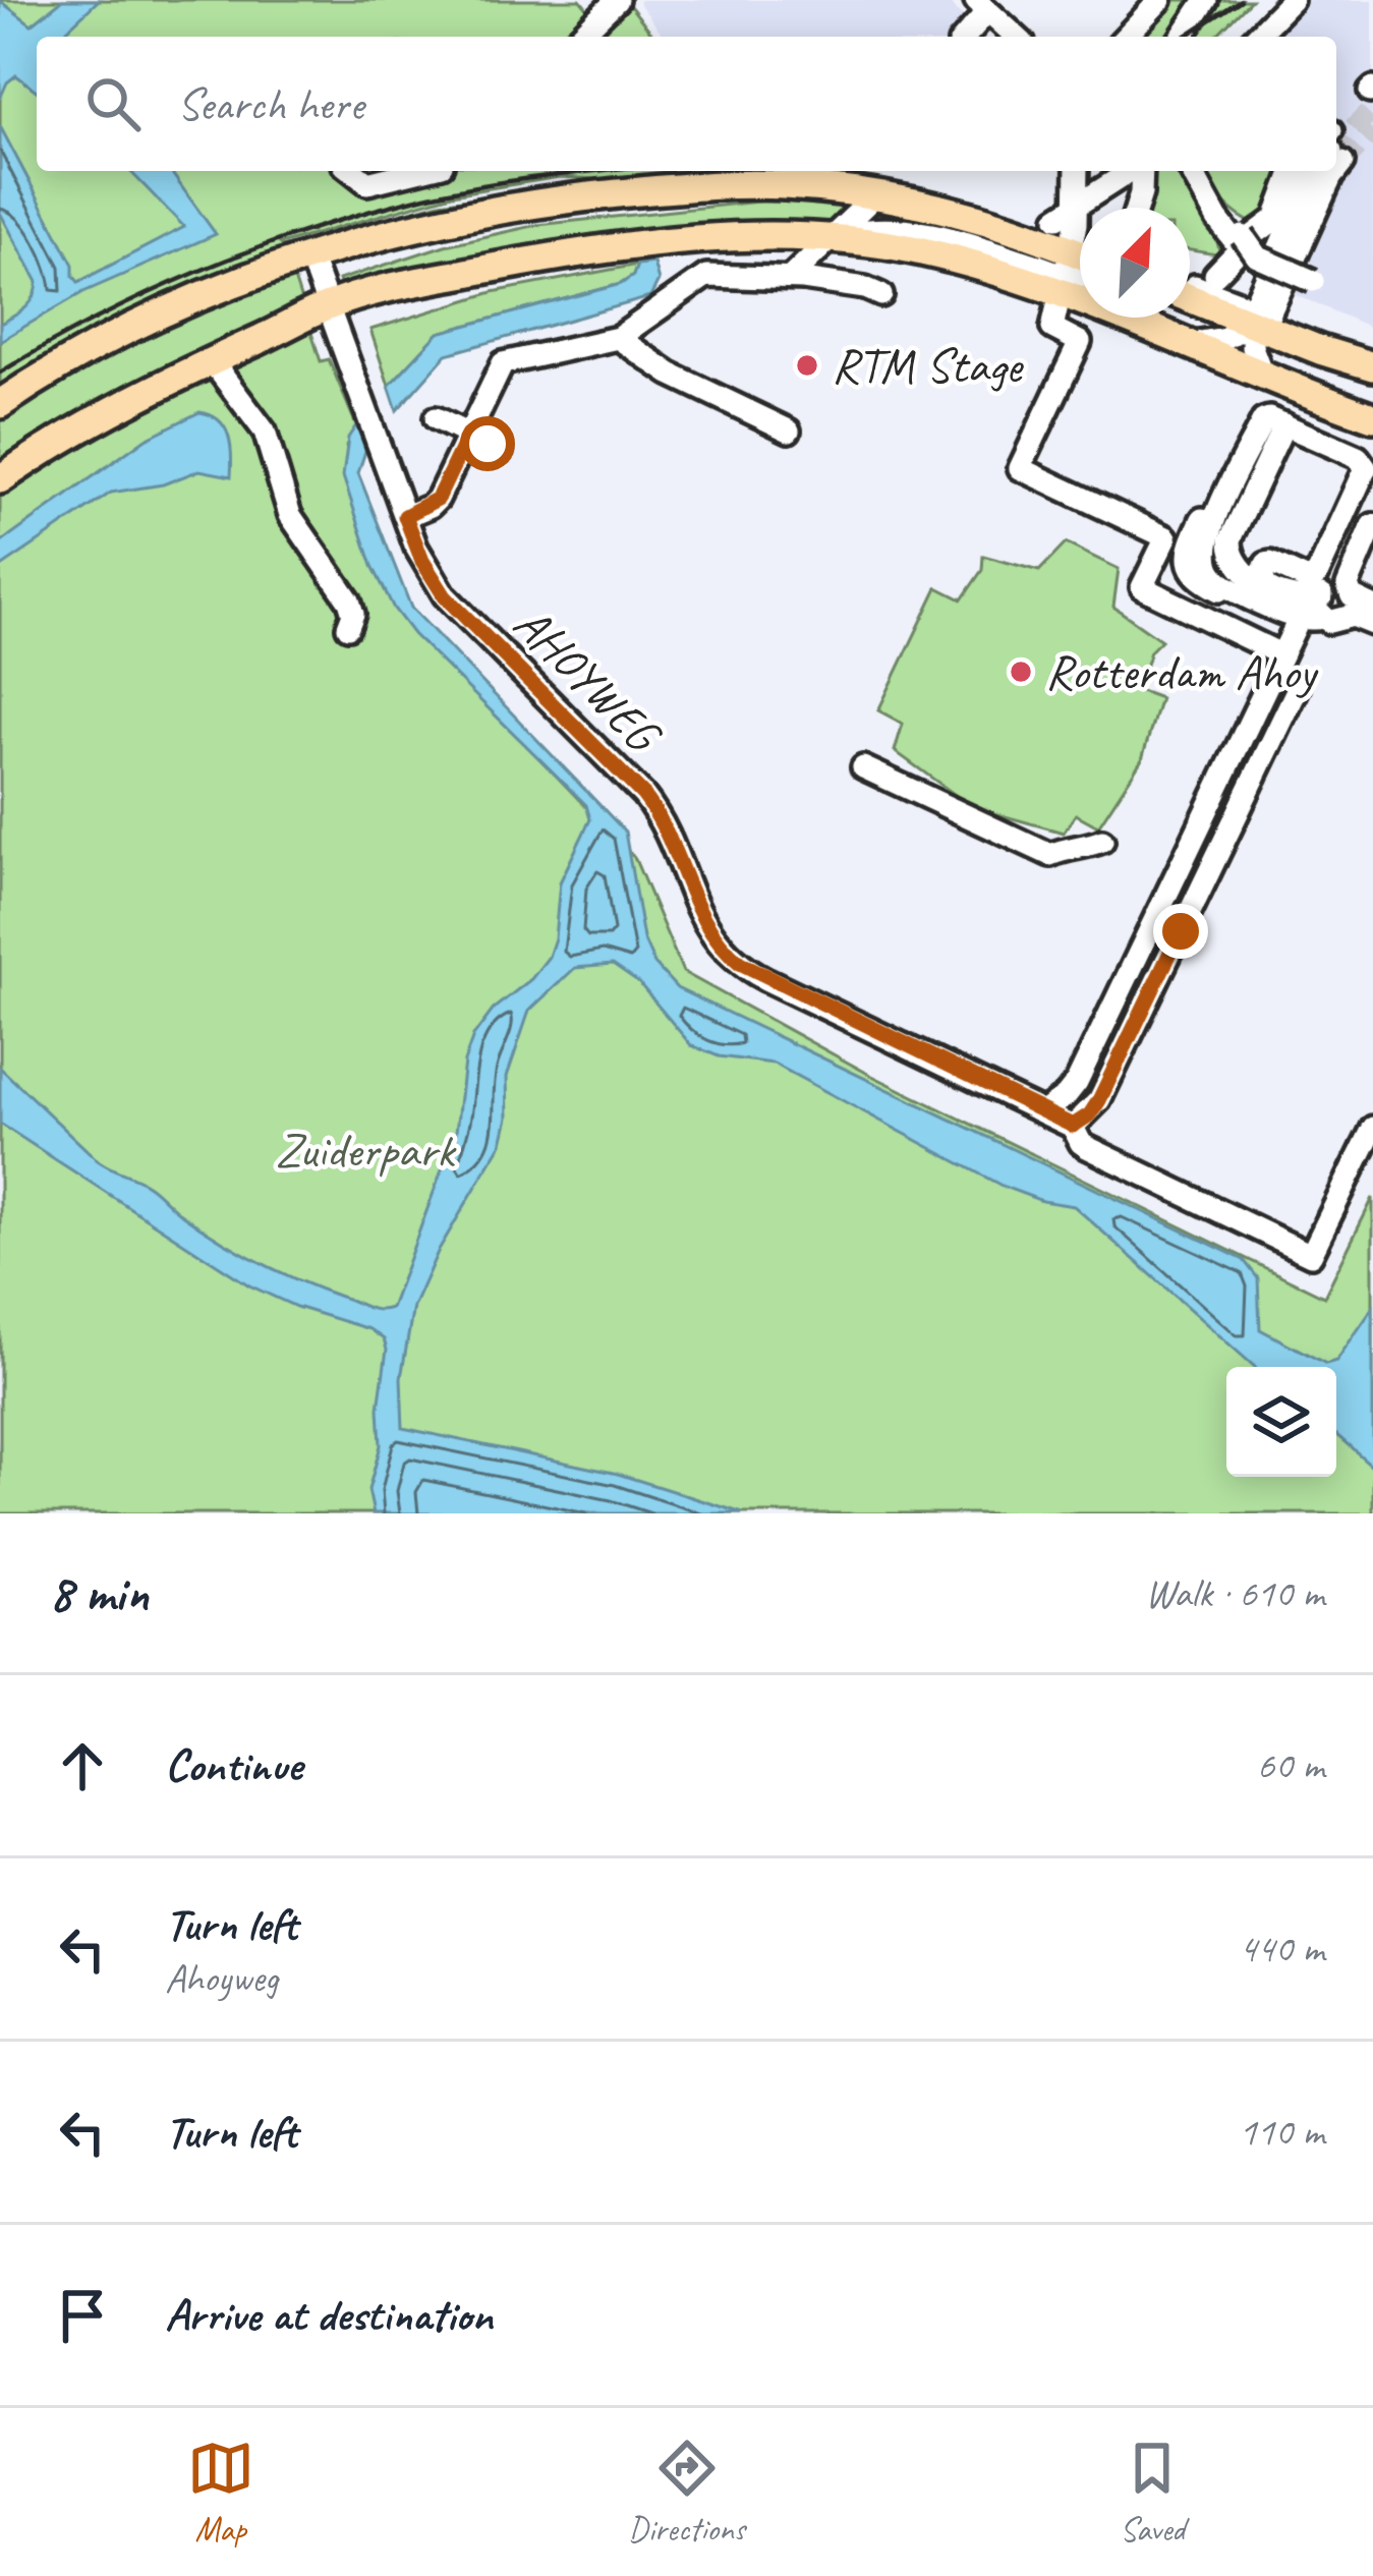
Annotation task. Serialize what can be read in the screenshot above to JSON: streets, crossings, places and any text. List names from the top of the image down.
{
  "streets": {
    "street": ["AHOYWEG"]
  },
  "parks": ["Zuiderpark"],
  "places": ["RTM Stage", "Rotterdam Ahoy"],
  "north": "top right",
  "page": {
    "search": "Search here",
    "heading": ["8 min", "Walk · 610 m"],
    "list": [
      ["Continue", "60 m"],
      ["Turn left", "Ahoyweg", "440 m"],
      ["Turn left", "110 m"],
      "Arrive at destination"
    ],
    "nav": ["Map", "Directions", "Saved"]
  }
}
